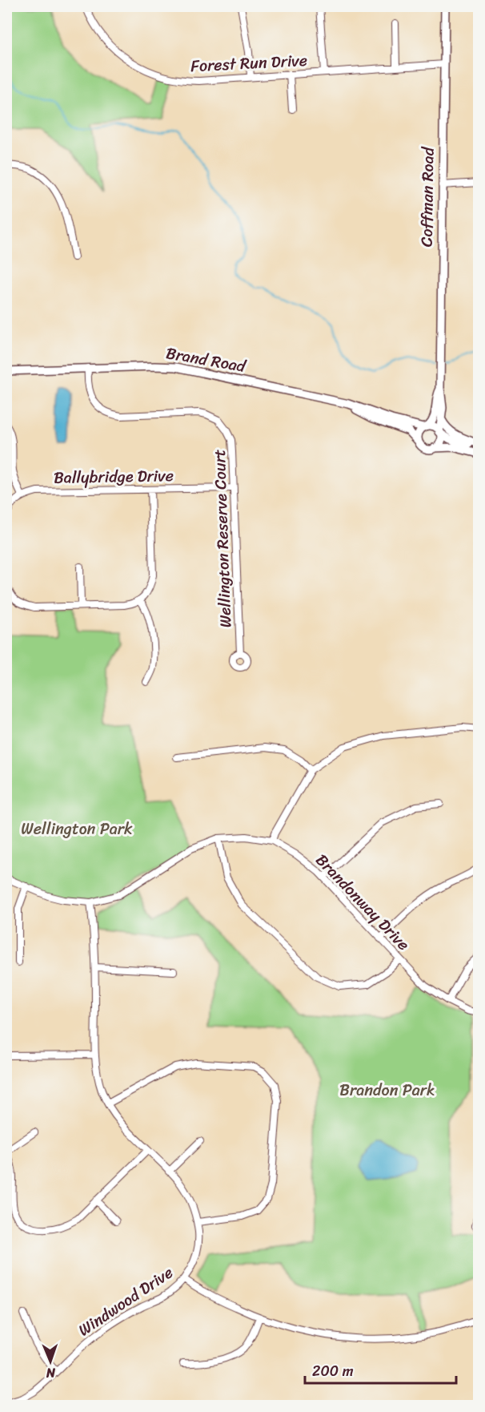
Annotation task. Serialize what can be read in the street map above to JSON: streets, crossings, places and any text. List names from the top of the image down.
{
  "streets": {
    "main road": ["Coffman Road", "Brand Road"],
    "street": [
      "Forest Run Drive",
      "Ballybridge Drive",
      "Wellington Reserve Court",
      "Brandonway Drive",
      "Windwood Drive"
    ]
  },
  "crossings": [
    ["Forest Run Drive", "Coffman Road"],
    ["Coffman Road", "Brand Road"],
    ["Brand Road", "Wellington Reserve Court"],
    ["Ballybridge Drive", "Wellington Reserve Court"],
    ["Brandonway Drive", "Windwood Drive"]
  ],
  "parks": ["Wellington Park", "Brandon Park"],
  "scale_bar": "200 m",
  "north": "bottom"
}
